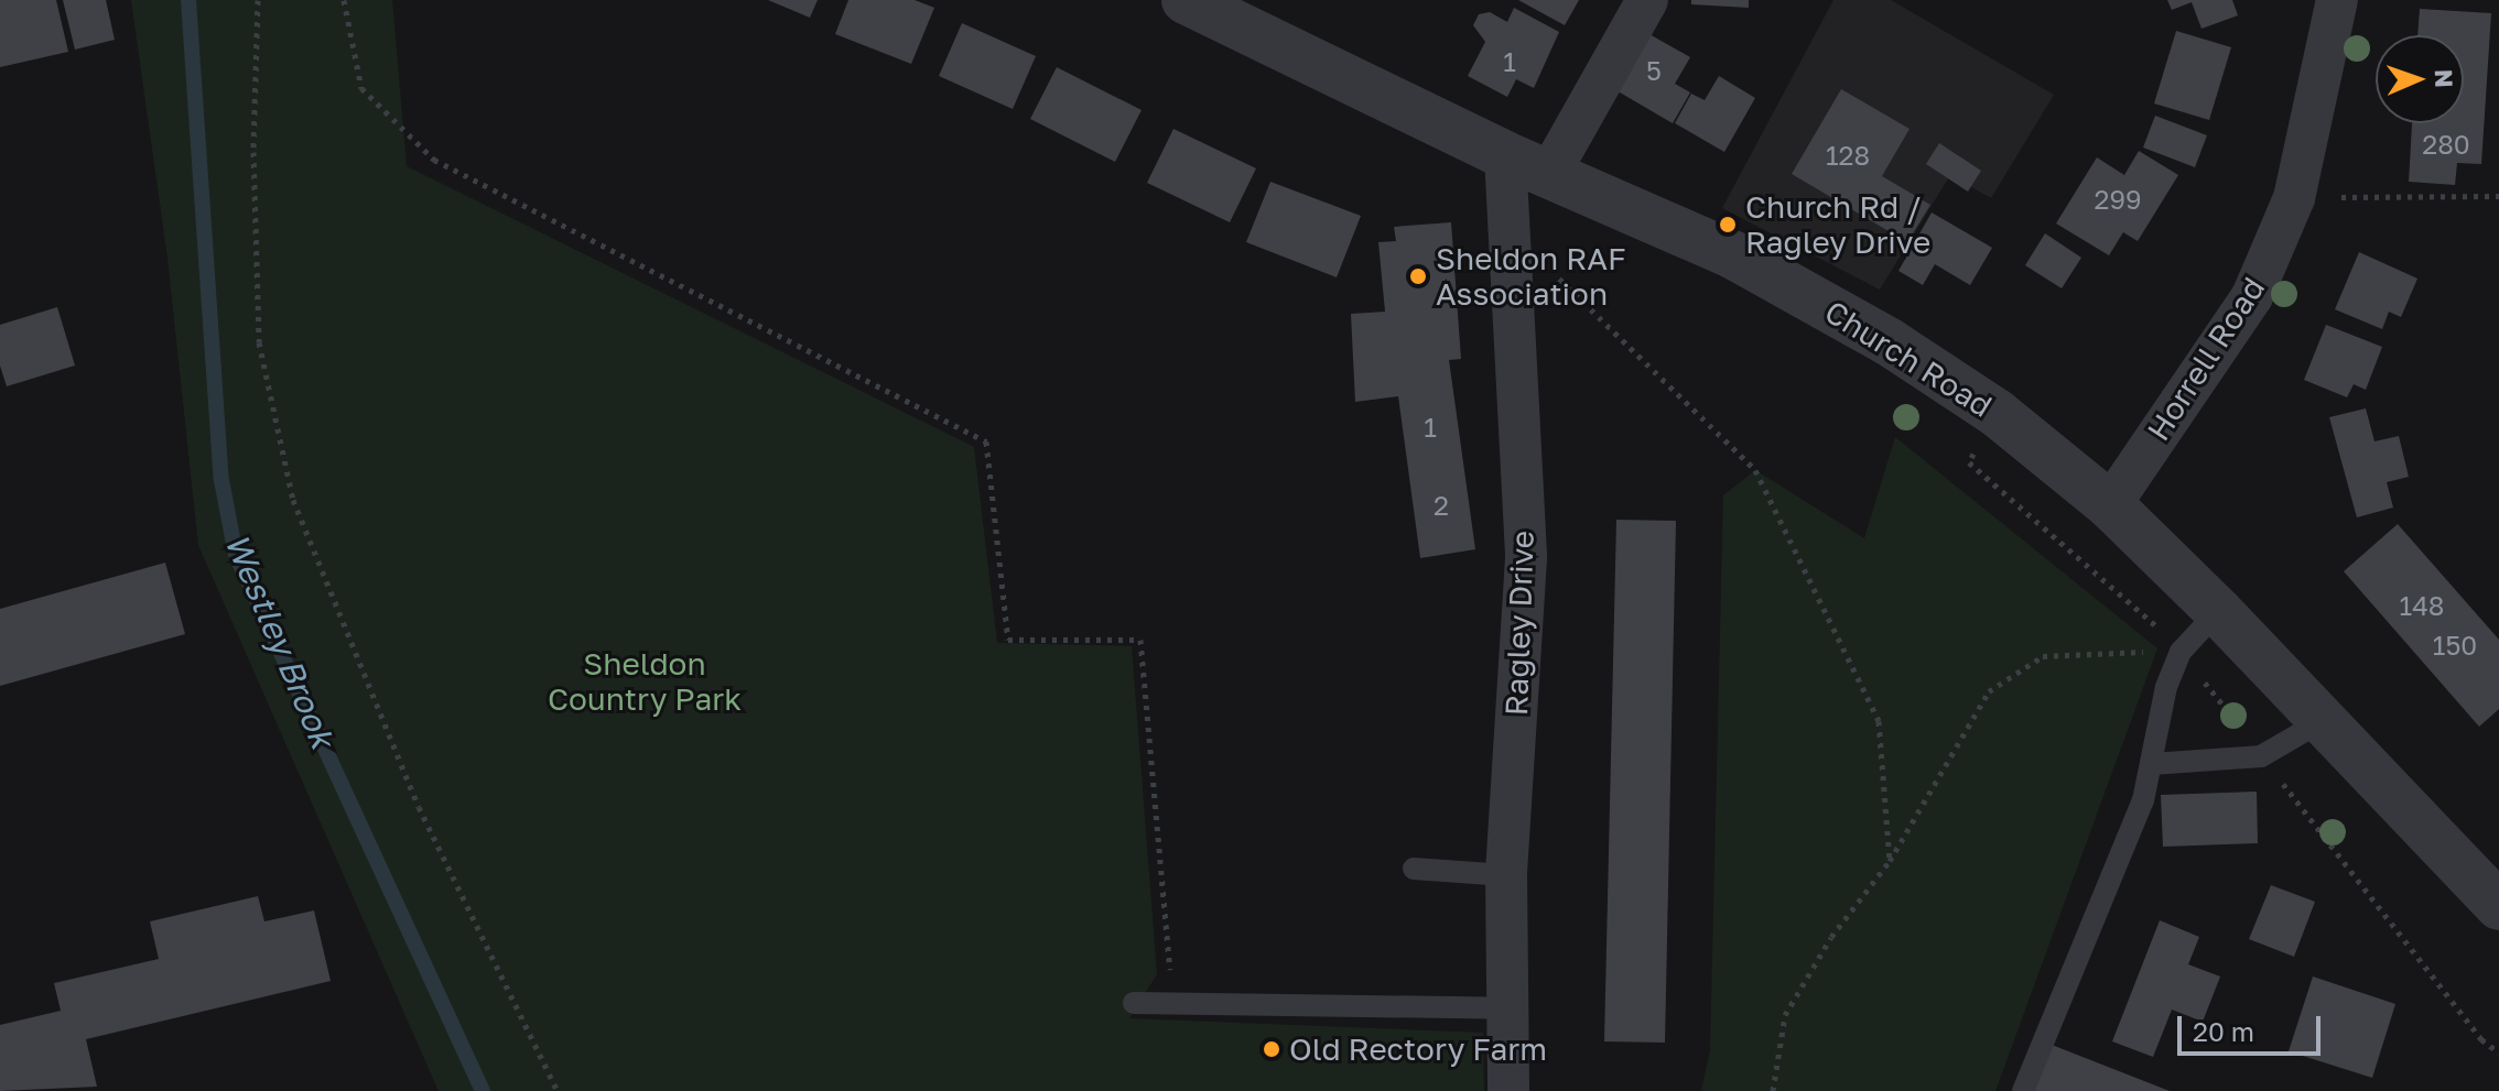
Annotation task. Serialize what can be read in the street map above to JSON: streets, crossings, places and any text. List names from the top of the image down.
{
  "streets": {
    "street": ["Church Road", "Horrell Road", "Ragley Drive"]
  },
  "crossings": [
    ["Church Road", "Horrell Road"],
    ["Church Road", "Ragley Drive"]
  ],
  "water": ["Westley Brook"],
  "parks": ["Sheldon Country Park"],
  "places": ["Church Rd / Ragley Drive", "Sheldon RAF Association", "Old Rectory Farm"],
  "house_numbers": [
    "1",
    "5",
    "280",
    "128",
    "299",
    "1",
    "2",
    "148",
    "150"
  ],
  "scale_bar": "20 m",
  "north": "right"
}
